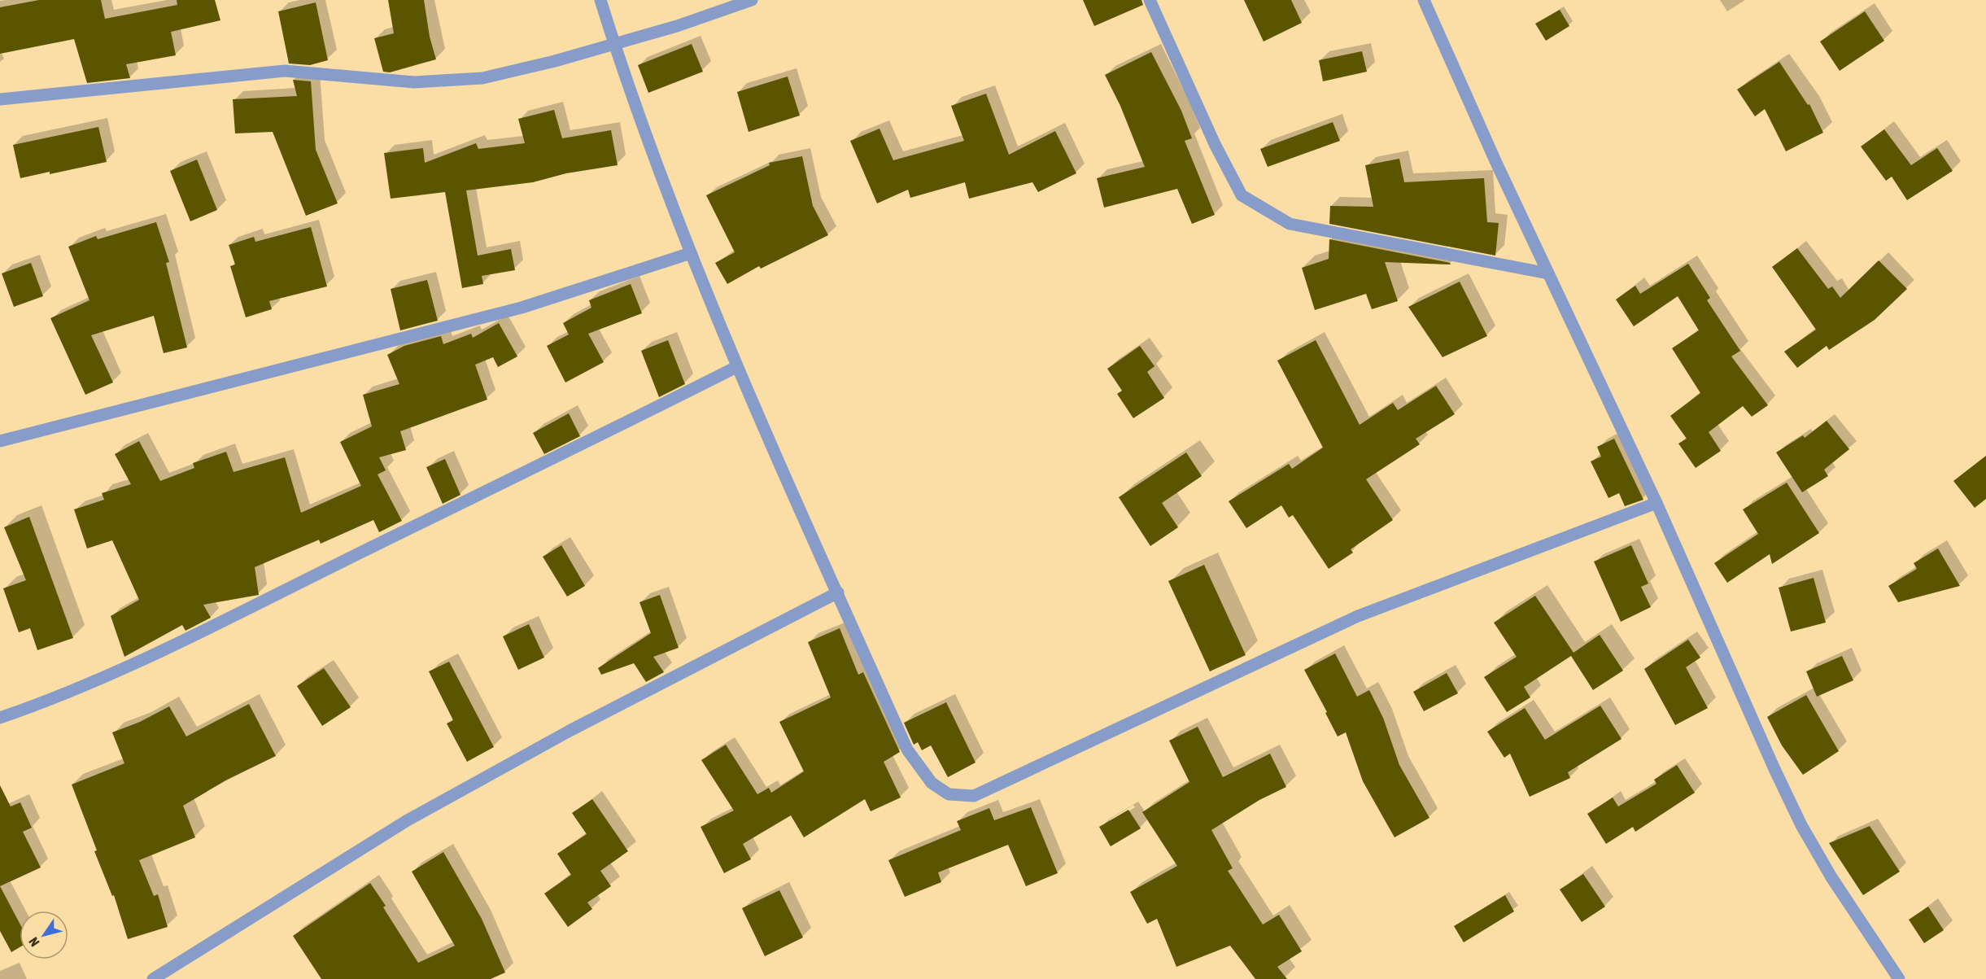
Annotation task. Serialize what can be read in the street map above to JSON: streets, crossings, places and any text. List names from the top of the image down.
{
  "north": "bottom left"
}
